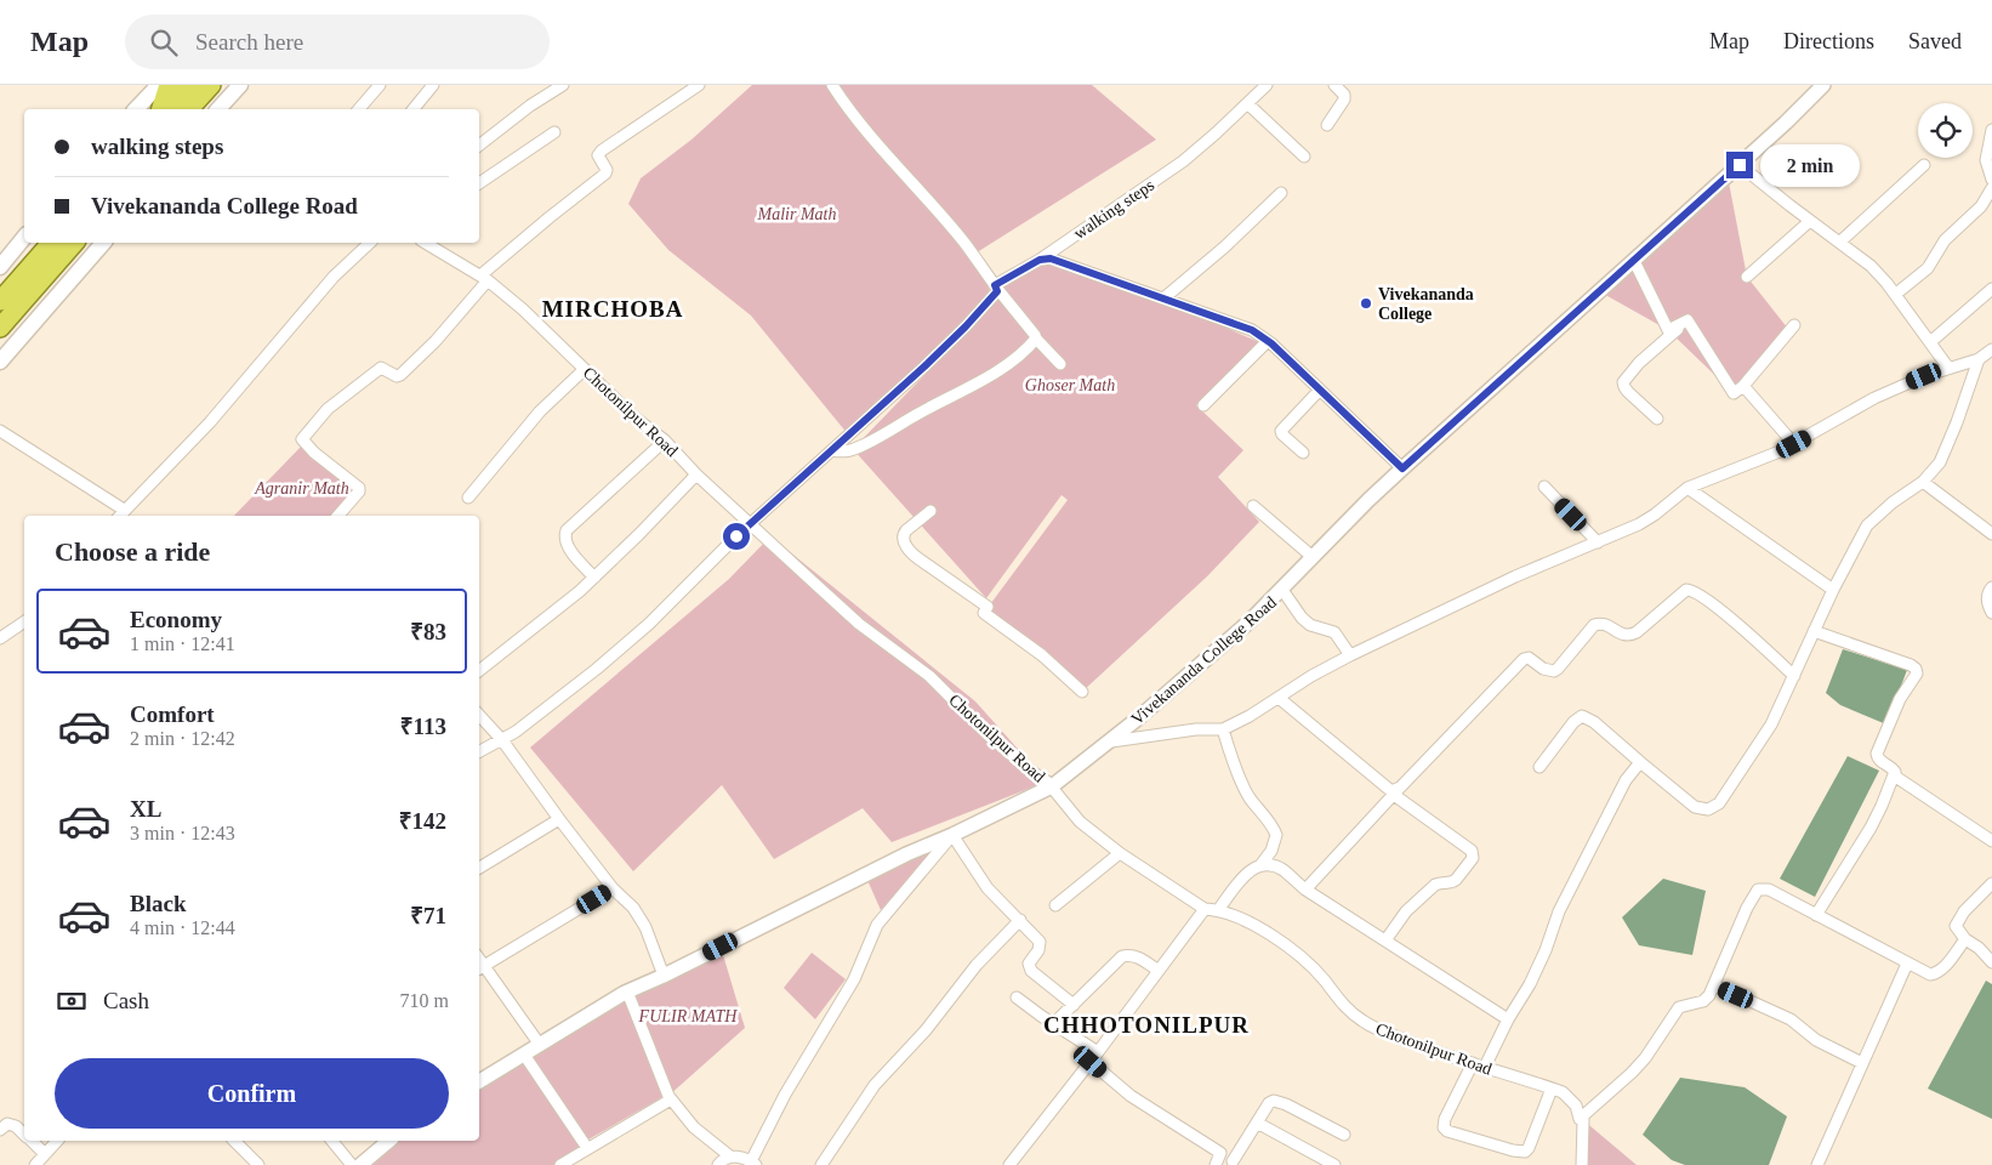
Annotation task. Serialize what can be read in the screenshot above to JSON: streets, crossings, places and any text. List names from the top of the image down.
{
  "streets": {
    "street": ["walking steps", "Chotonilpur Road", "Vivekananda College Road"]
  },
  "crossings": [
    ["walking steps", "Chotonilpur Road"],
    ["Chotonilpur Road", "Vivekananda College Road"]
  ],
  "districts": ["MIRCHOBA", "CHHOTONILPUR"],
  "parks": [
    "Malir Math",
    "Ghoser Math",
    "Agranir Math",
    "FULIR MATH"
  ],
  "places": ["Vivekananda College"],
  "page": {
    "header": "Map",
    "search": "Search here",
    "nav": ["Map", "Directions", "Saved"],
    "banner": ["walking steps", "Vivekananda College Road"],
    "bubble": "2 min",
    "heading": "Choose a ride",
    "list": [
      {
        "name": "Economy",
        "note": "1 min · 12:41",
        "value": "₹83"
      },
      {
        "name": "Comfort",
        "note": "2 min · 12:42",
        "value": "₹113"
      },
      {
        "name": "XL",
        "note": "3 min · 12:43",
        "value": "₹142"
      },
      {
        "name": "Black",
        "note": "4 min · 12:44",
        "value": "₹71"
      }
    ],
    "pay": ["Cash", "710 m"],
    "buttons": "Confirm"
  }
}
